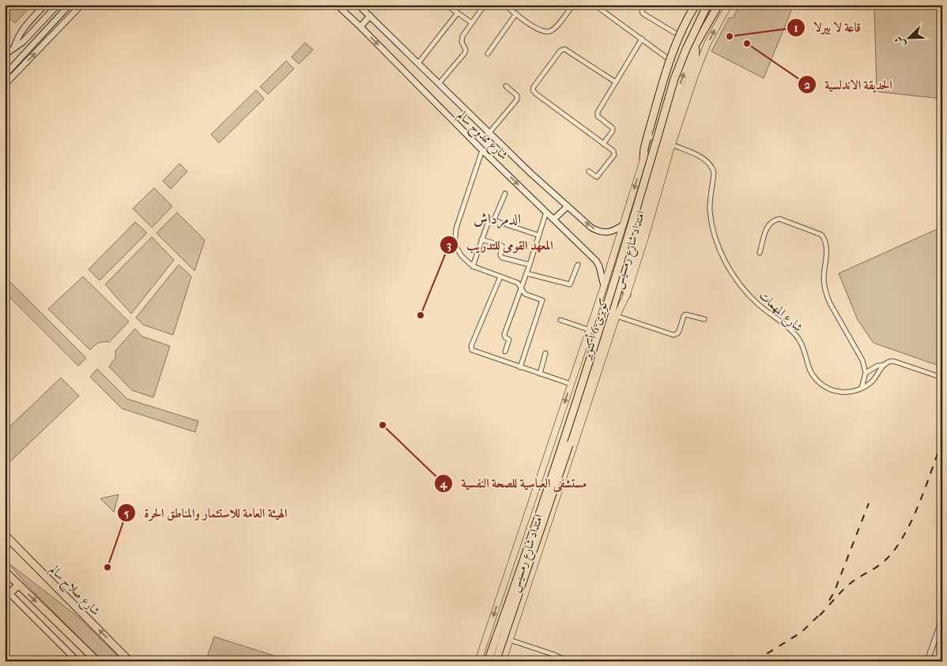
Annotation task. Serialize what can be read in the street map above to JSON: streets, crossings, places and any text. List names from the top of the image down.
{
  "streets": {
    "highway": ["كوبرى 6 أكتوبر", "شارع صلاح سالم"],
    "main road": ["شارع ممدوح سالم", "امتداد شارع رمسيس"],
    "street": ["شارع المهمات"]
  },
  "crossings": [
    ["شارع ممدوح سالم", "امتداد شارع رمسيس"],
    ["امتداد شارع رمسيس", "شارع المهمات"]
  ],
  "districts": ["الدمرداش"],
  "places": [
    "قاعة لا بيرلا",
    "الحديقة الاندلسية",
    "المعهد القومى للتدريب",
    "مستشفى العباسية للصحة النفسية",
    "الهيئة العامة للاستثمار والمناطق الحرة"
  ],
  "north": "bottom left"
}
